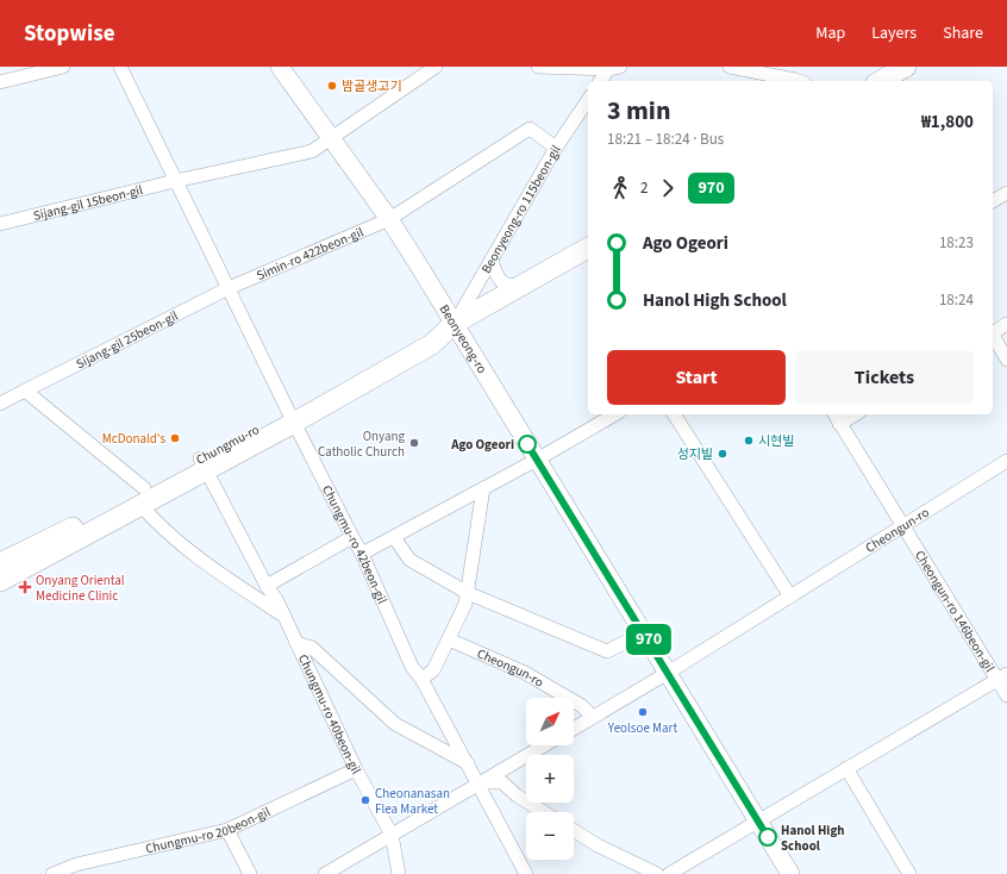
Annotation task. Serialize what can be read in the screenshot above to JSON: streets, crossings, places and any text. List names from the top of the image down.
{
  "streets": {
    "main road": ["Chungmu-ro"],
    "street": [
      "Sijang-gil 15beon-gil",
      "Beonyeong-ro 115beon-gil",
      "Simin-ro 422beon-gil",
      "Sijang-gil 25beon-gil",
      "Beonyeong-ro",
      "Cheongun-ro",
      "Chungmu-ro 42beon-gil",
      "Cheongun-ro 146beon-gil",
      "Chungmu-ro 40beon-gil",
      "Chungmu-ro 20beon-gil"
    ]
  },
  "crossings": [
    ["Beonyeong-ro 115beon-gil", "Beonyeong-ro"],
    ["Beonyeong-ro 115beon-gil", "Chungmu-ro"],
    ["Simin-ro 422beon-gil", "Sijang-gil 25beon-gil"],
    ["Simin-ro 422beon-gil", "Beonyeong-ro"],
    ["Beonyeong-ro", "Chungmu-ro"],
    ["Beonyeong-ro", "Cheongun-ro"],
    ["Chungmu-ro", "Chungmu-ro 42beon-gil"],
    ["Chungmu-ro", "Chungmu-ro 40beon-gil"],
    ["Cheongun-ro", "Cheongun-ro 146beon-gil"],
    ["Chungmu-ro 42beon-gil", "Chungmu-ro 40beon-gil"],
    ["Chungmu-ro 40beon-gil", "Chungmu-ro 20beon-gil"]
  ],
  "places": {
    "other": [
      "밤골생고기",
      "McDonald's",
      "시현빌",
      "Onyang Catholic Church",
      "Ago Ogeori",
      "성지빌",
      "Yeolsoe Mart",
      "Cheonanasan Flea Market",
      "Hanol High School"
    ],
    "health": ["Onyang Oriental Medicine Clinic"]
  },
  "lines": ["bus line 970"],
  "north": "top right",
  "page": {
    "header": "Stopwise",
    "nav": ["Map", "Layers", "Share"],
    "on_map": "970",
    "heading": ["3 min", "18:21 – 18:24 · Bus", "₩1,800"],
    "legs": ["2", "970"],
    "list": [
      {
        "name": "Ago Ogeori",
        "value": "18:23"
      },
      {
        "name": "Hanol High School",
        "value": "18:24"
      }
    ],
    "buttons": ["Start", "Tickets"],
    "map_buttons": ["+", "−"]
  }
}
